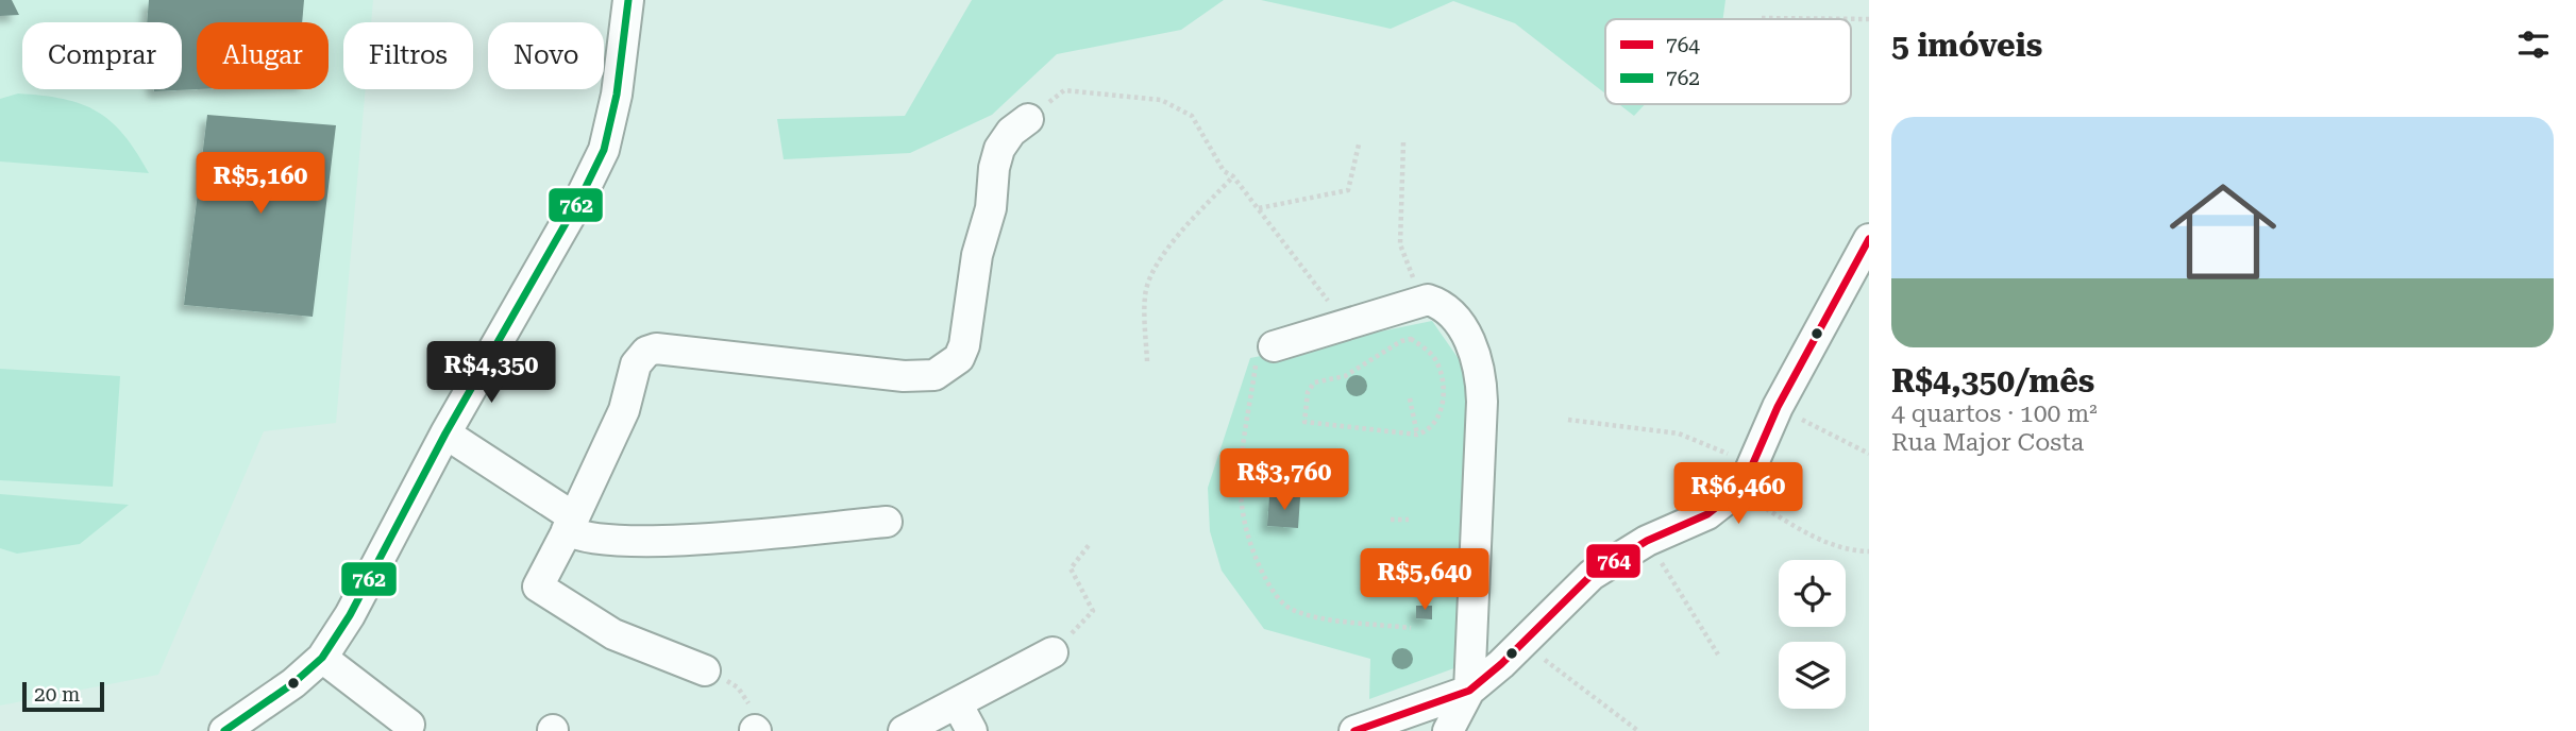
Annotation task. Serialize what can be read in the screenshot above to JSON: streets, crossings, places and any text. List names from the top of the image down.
{
  "lines": ["transit line 762", "transit line 764"],
  "legend": ["764", "762"],
  "scale_bar": "20 m",
  "page": {
    "heading": "5 imóveis",
    "chip": [
      "Comprar",
      "Alugar",
      "Filtros",
      "Novo"
    ],
    "list": [
      {
        "name": "R$4,350/mês",
        "note": "4 quartos · 100 m² · Rua Major Costa"
      }
    ],
    "price": [
      "R$5,160",
      "R$4,350",
      "R$3,760",
      "R$6,460",
      "R$5,640"
    ],
    "scale": "20 m"
  }
}
